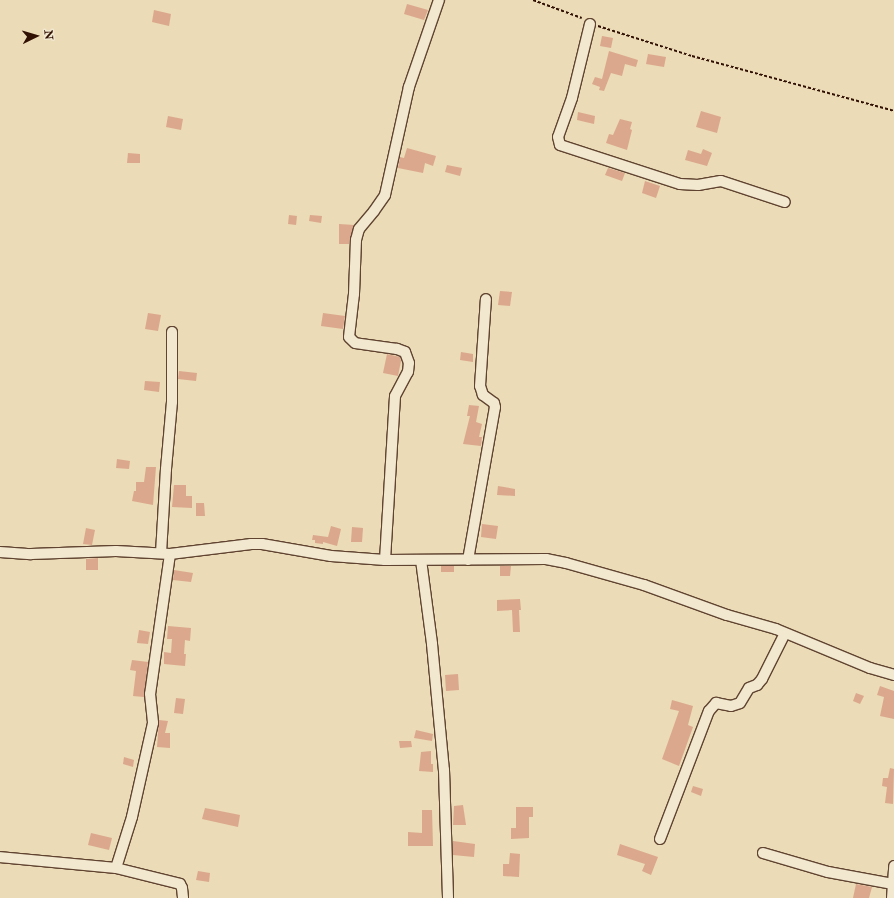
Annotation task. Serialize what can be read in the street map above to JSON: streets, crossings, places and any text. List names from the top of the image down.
{
  "north": "right"
}
